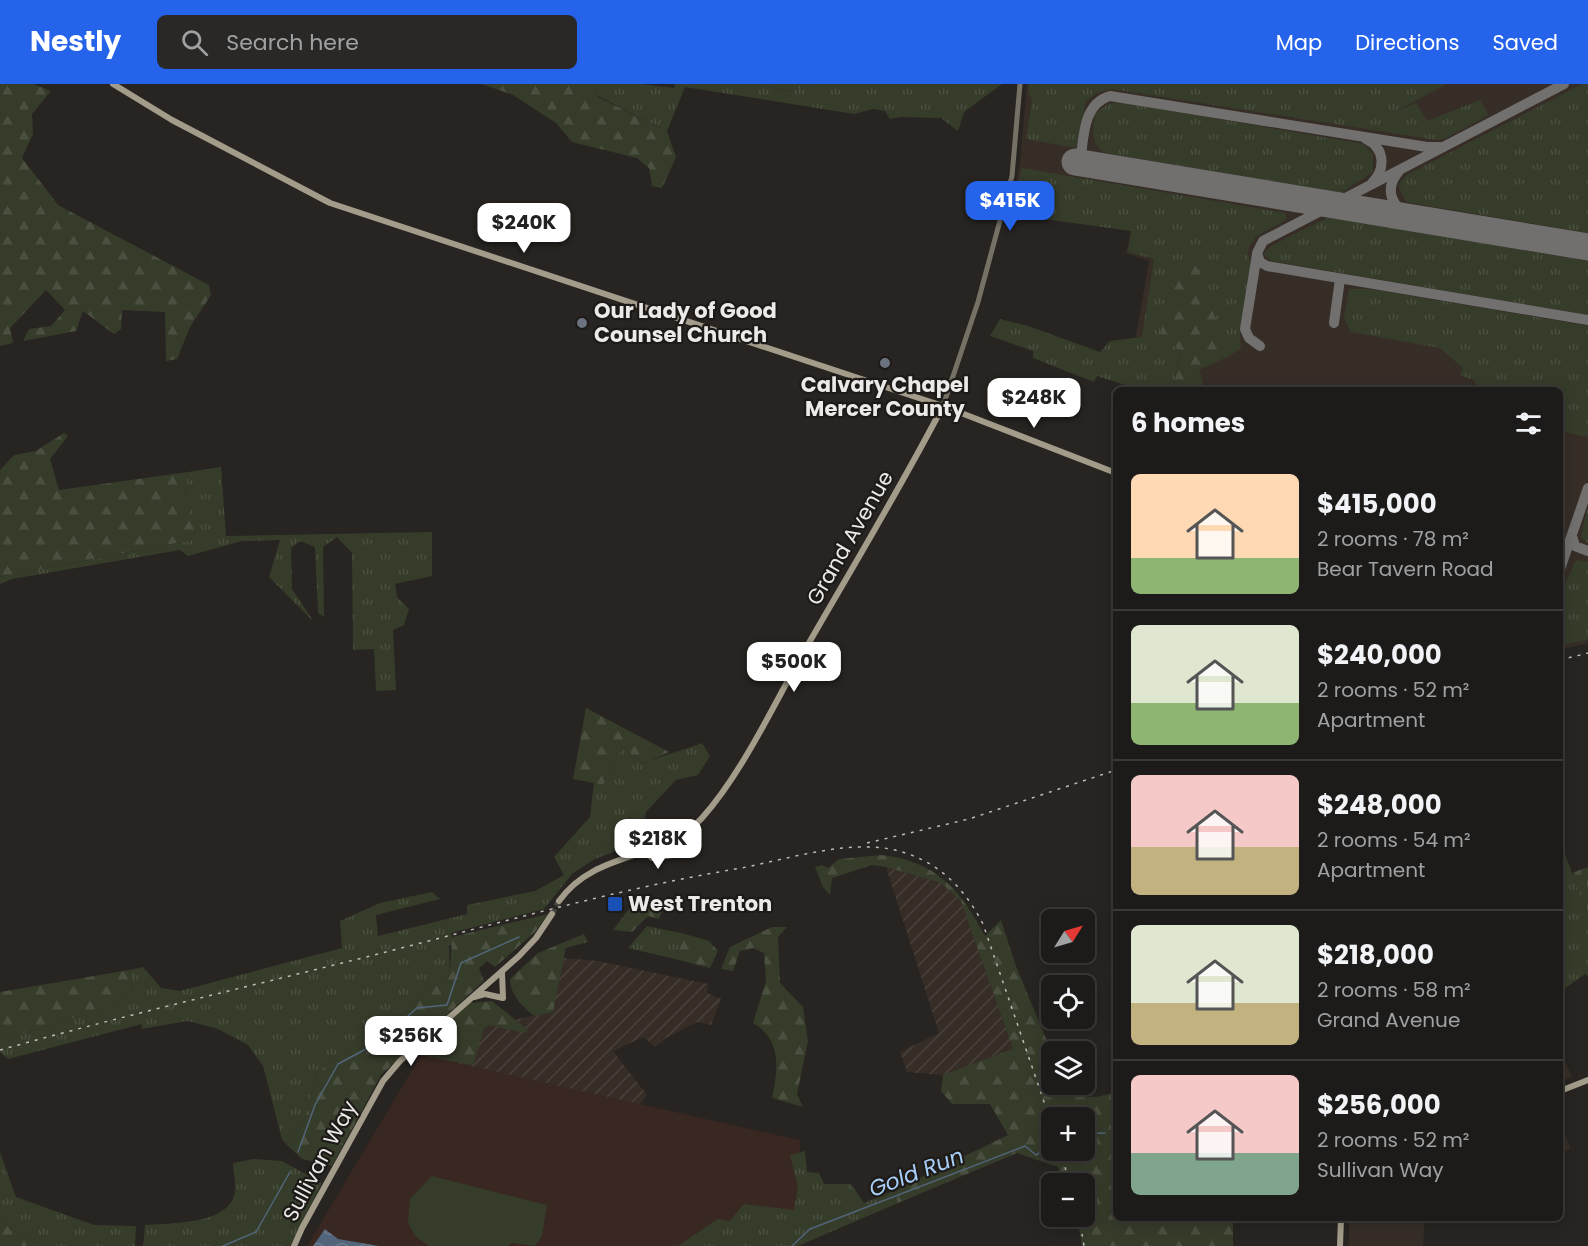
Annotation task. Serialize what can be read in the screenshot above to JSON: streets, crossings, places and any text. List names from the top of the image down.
{
  "streets": {
    "main road": ["Grand Avenue", "Sullivan Way"]
  },
  "water": ["Gold Run"],
  "places": {
    "other": ["Our Lady of Good Counsel Church", "Calvary Chapel Mercer County"],
    "transit": ["West Trenton"]
  },
  "north": "top right",
  "page": {
    "header": "Nestly",
    "search": "Search here",
    "nav": ["Map", "Directions", "Saved"],
    "price": [
      "$415K",
      "$240K",
      "$248K",
      "$500K",
      "$218K",
      "$256K"
    ],
    "heading": "6 homes",
    "list": [
      {
        "name": "$415,000",
        "note": "2 rooms · 78 m² · Bear Tavern Road"
      },
      {
        "name": "$240,000",
        "note": "2 rooms · 52 m² · Apartment"
      },
      {
        "name": "$248,000",
        "note": "2 rooms · 54 m² · Apartment"
      },
      {
        "name": "$218,000",
        "note": "2 rooms · 58 m² · Grand Avenue"
      },
      {
        "name": "$256,000",
        "note": "2 rooms · 52 m² · Sullivan Way"
      }
    ],
    "map_buttons": ["+", "−"]
  }
}
